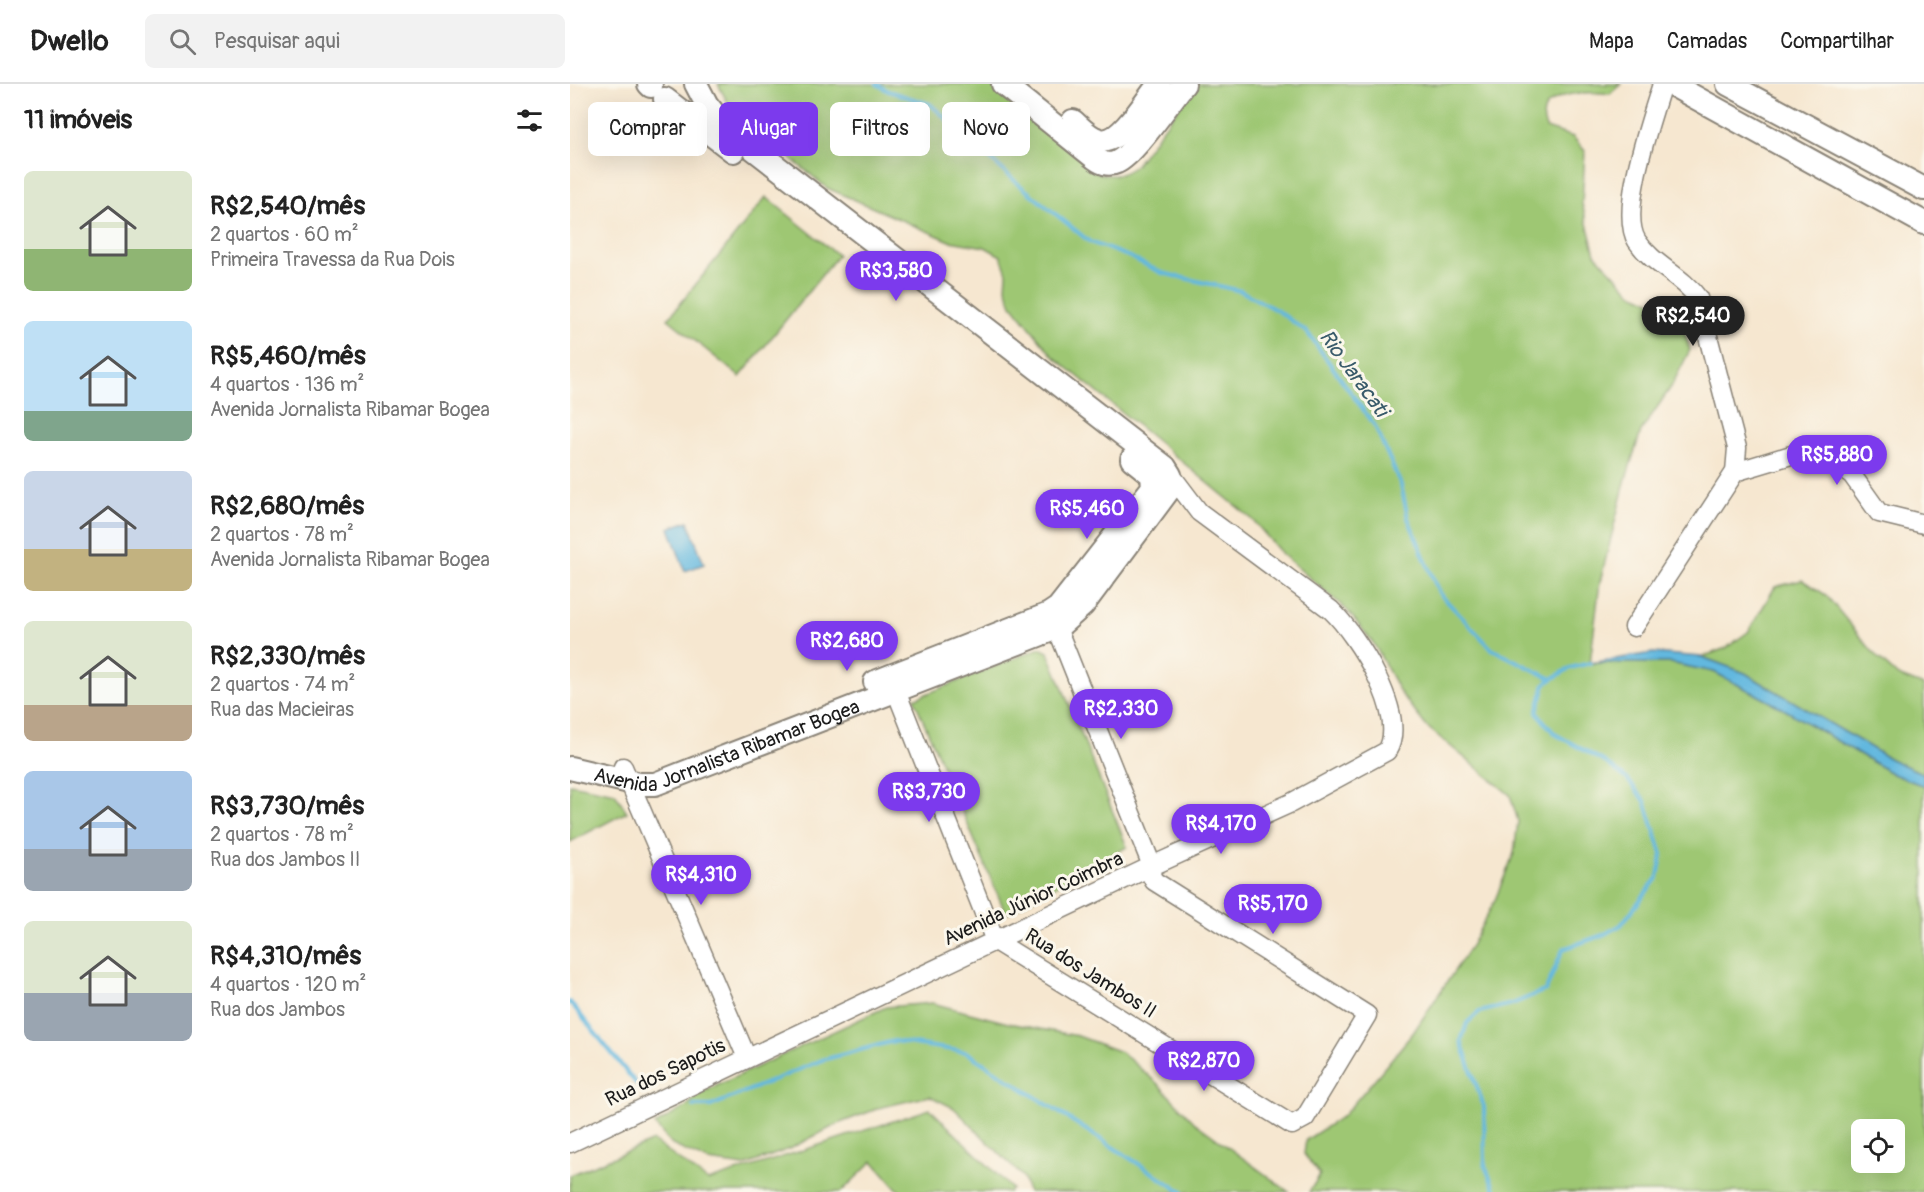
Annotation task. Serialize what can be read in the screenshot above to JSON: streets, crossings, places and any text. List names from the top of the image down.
{
  "streets": {
    "main road": ["Avenida Jornalista Ribamar Bogea"],
    "street": ["Avenida Júnior Coimbra", "Rua dos Jambos II", "Rua dos Sapotis"]
  },
  "crossings": [
    ["Avenida Jornalista Ribamar Bogea", "Avenida Júnior Coimbra"],
    ["Avenida Jornalista Ribamar Bogea", "Rua dos Jambos II"],
    ["Avenida Júnior Coimbra", "Rua dos Jambos II"],
    ["Avenida Júnior Coimbra", "Rua dos Sapotis"]
  ],
  "water": ["Rio Jaracati"],
  "page": {
    "header": "Dwello",
    "search": "Pesquisar aqui",
    "nav": ["Mapa", "Camadas", "Compartilhar"],
    "heading": "11 imóveis",
    "chip": [
      "Comprar",
      "Alugar",
      "Filtros",
      "Novo"
    ],
    "list": [
      {
        "name": "R$2,540/mês",
        "note": "2 quartos · 60 m² · Primeira Travessa da Rua Dois"
      },
      {
        "name": "R$5,460/mês",
        "note": "4 quartos · 136 m² · Avenida Jornalista Ribamar Bogea"
      },
      {
        "name": "R$2,680/mês",
        "note": "2 quartos · 78 m² · Avenida Jornalista Ribamar Bogea"
      },
      {
        "name": "R$2,330/mês",
        "note": "2 quartos · 74 m² · Rua das Macieiras"
      },
      {
        "name": "R$3,730/mês",
        "note": "2 quartos · 78 m² · Rua dos Jambos II"
      },
      {
        "name": "R$4,310/mês",
        "note": "4 quartos · 120 m² · Rua dos Jambos"
      }
    ],
    "price": [
      "R$3,580",
      "R$2,540",
      "R$5,880",
      "R$5,460",
      "R$2,680",
      "R$2,330",
      "R$3,730",
      "R$4,170",
      "R$4,310",
      "R$5,170",
      "R$2,870"
    ]
  }
}
